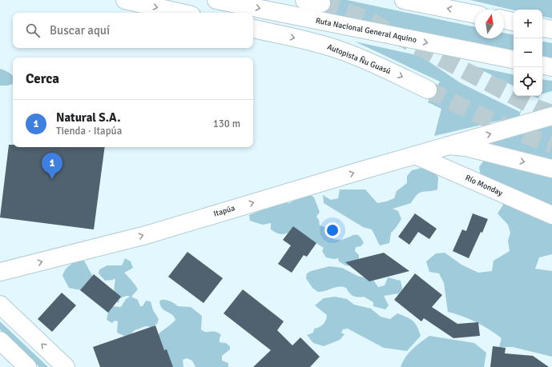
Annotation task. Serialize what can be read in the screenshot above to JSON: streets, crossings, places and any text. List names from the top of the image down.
{
  "streets": {
    "main road": [
      "Ruta Nacional General Aquino",
      "Autopista Ñu Guasú",
      "Río Monday",
      "Itapúa"
    ]
  },
  "crossings": [
    ["Río Monday", "Itapúa"]
  ],
  "one_way": ["Itapúa"],
  "north": "top",
  "page": {
    "map_buttons": ["+", "−"],
    "search": "Buscar aquí",
    "heading": "Cerca",
    "list": [
      {
        "mark": "1",
        "name": "Natural S.A.",
        "note": "Tienda · Itapúa",
        "value": "130 m"
      }
    ],
    "pins": "1"
  }
}
